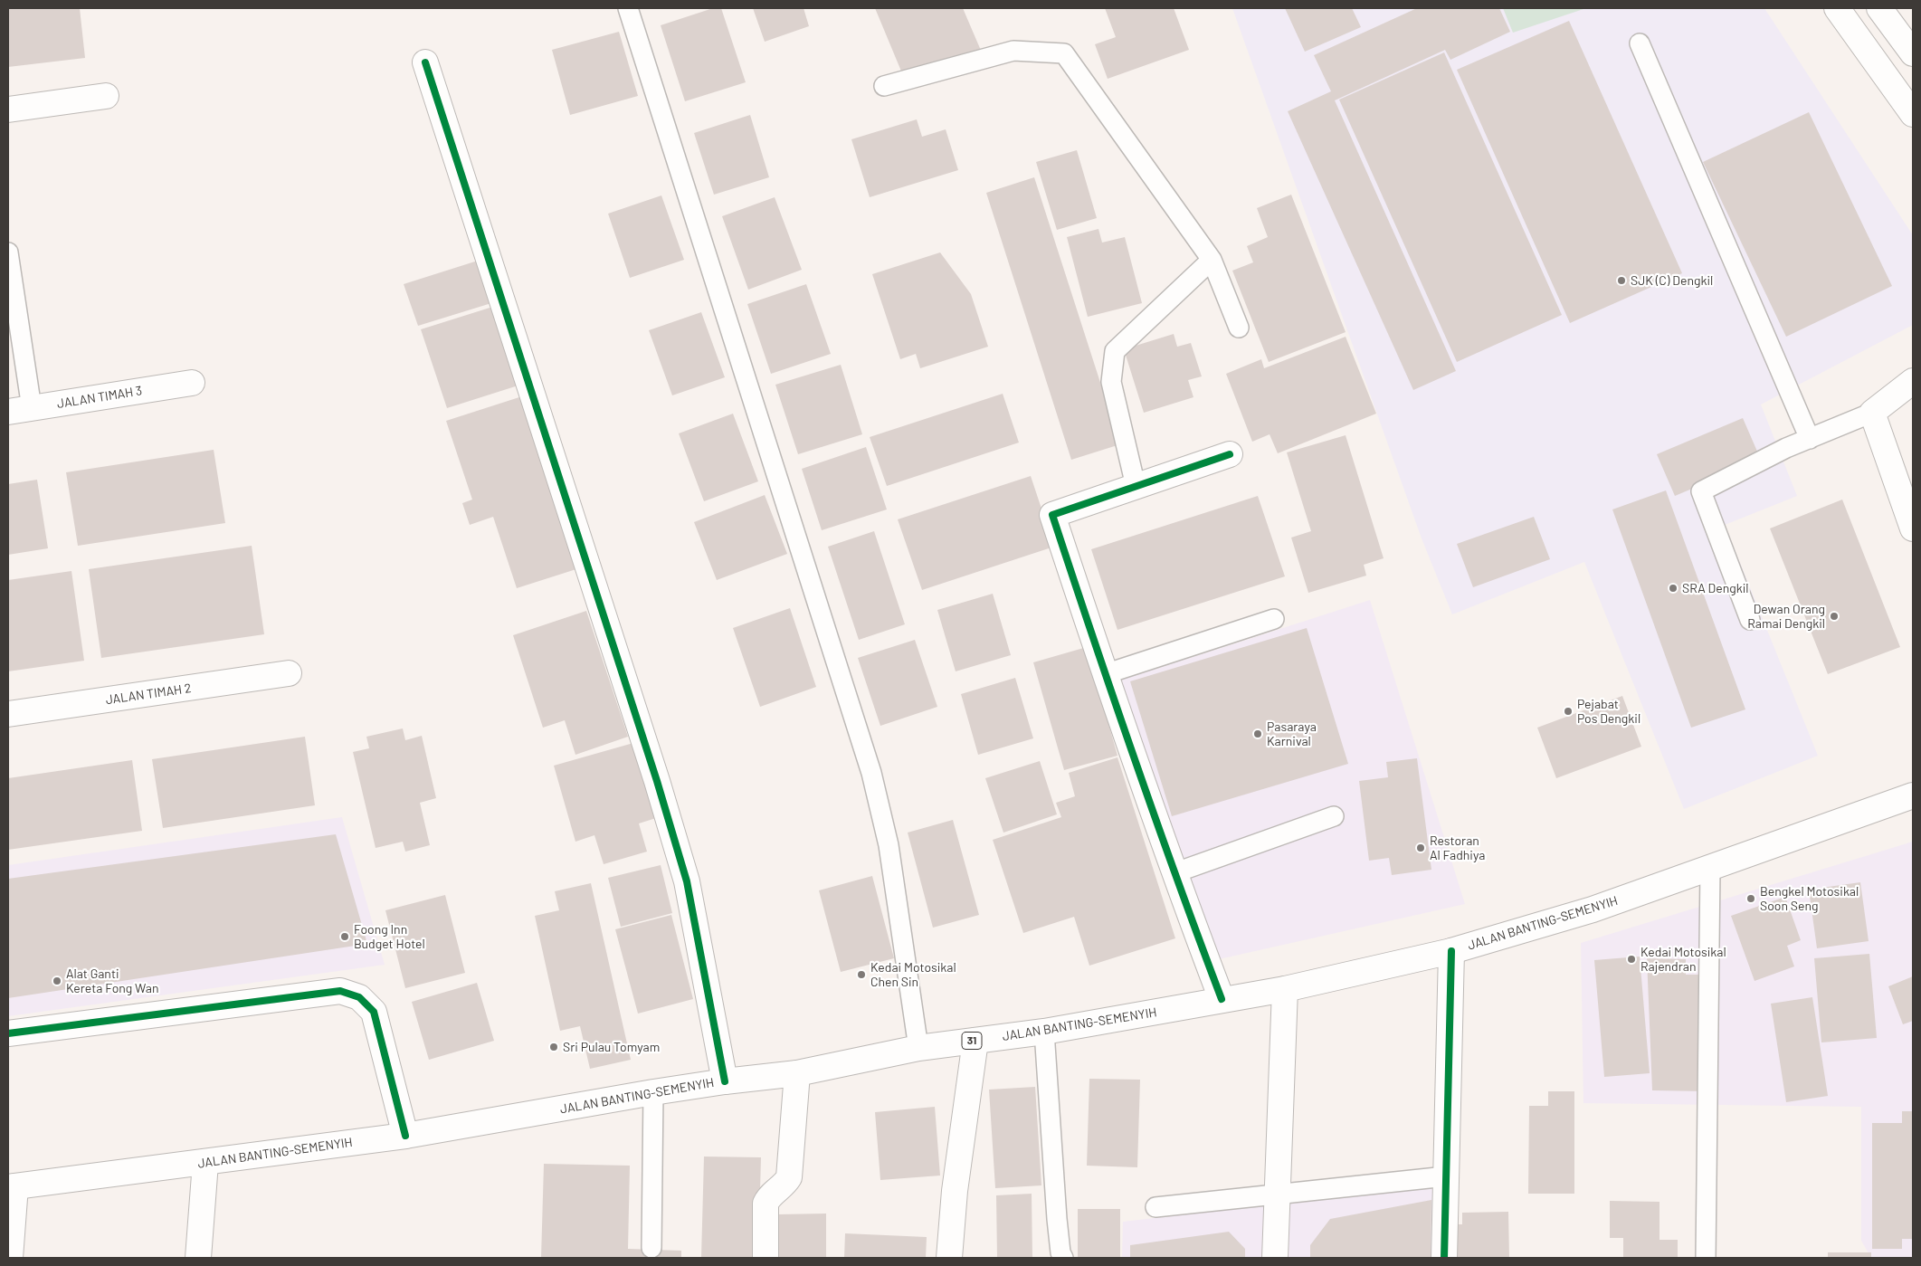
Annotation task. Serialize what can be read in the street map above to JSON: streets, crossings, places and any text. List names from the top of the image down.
{
  "streets": {
    "street": [
      "JALAN TIMAH 3",
      "JALAN TIMAH 2",
      "JALAN BANTING-SEMENYIH",
      "31"
    ]
  },
  "places": [
    "SJK (C) Dengkil",
    "SRA Dengkil",
    "Dewan Orang Ramai Dengkil",
    "Pejabat Pos Dengkil",
    "Pasaraya Karnival",
    "Restoran Al Fadhiya",
    "Bengkel Motosikal Soon Seng",
    "Foong Inn Budget Hotel",
    "Kedai Motosikal Rajendran",
    "Kedai Motosikal Chen Sin",
    "Alat Ganti Kereta Fong Wan",
    "Sri Pulau Tomyam"
  ]
}
